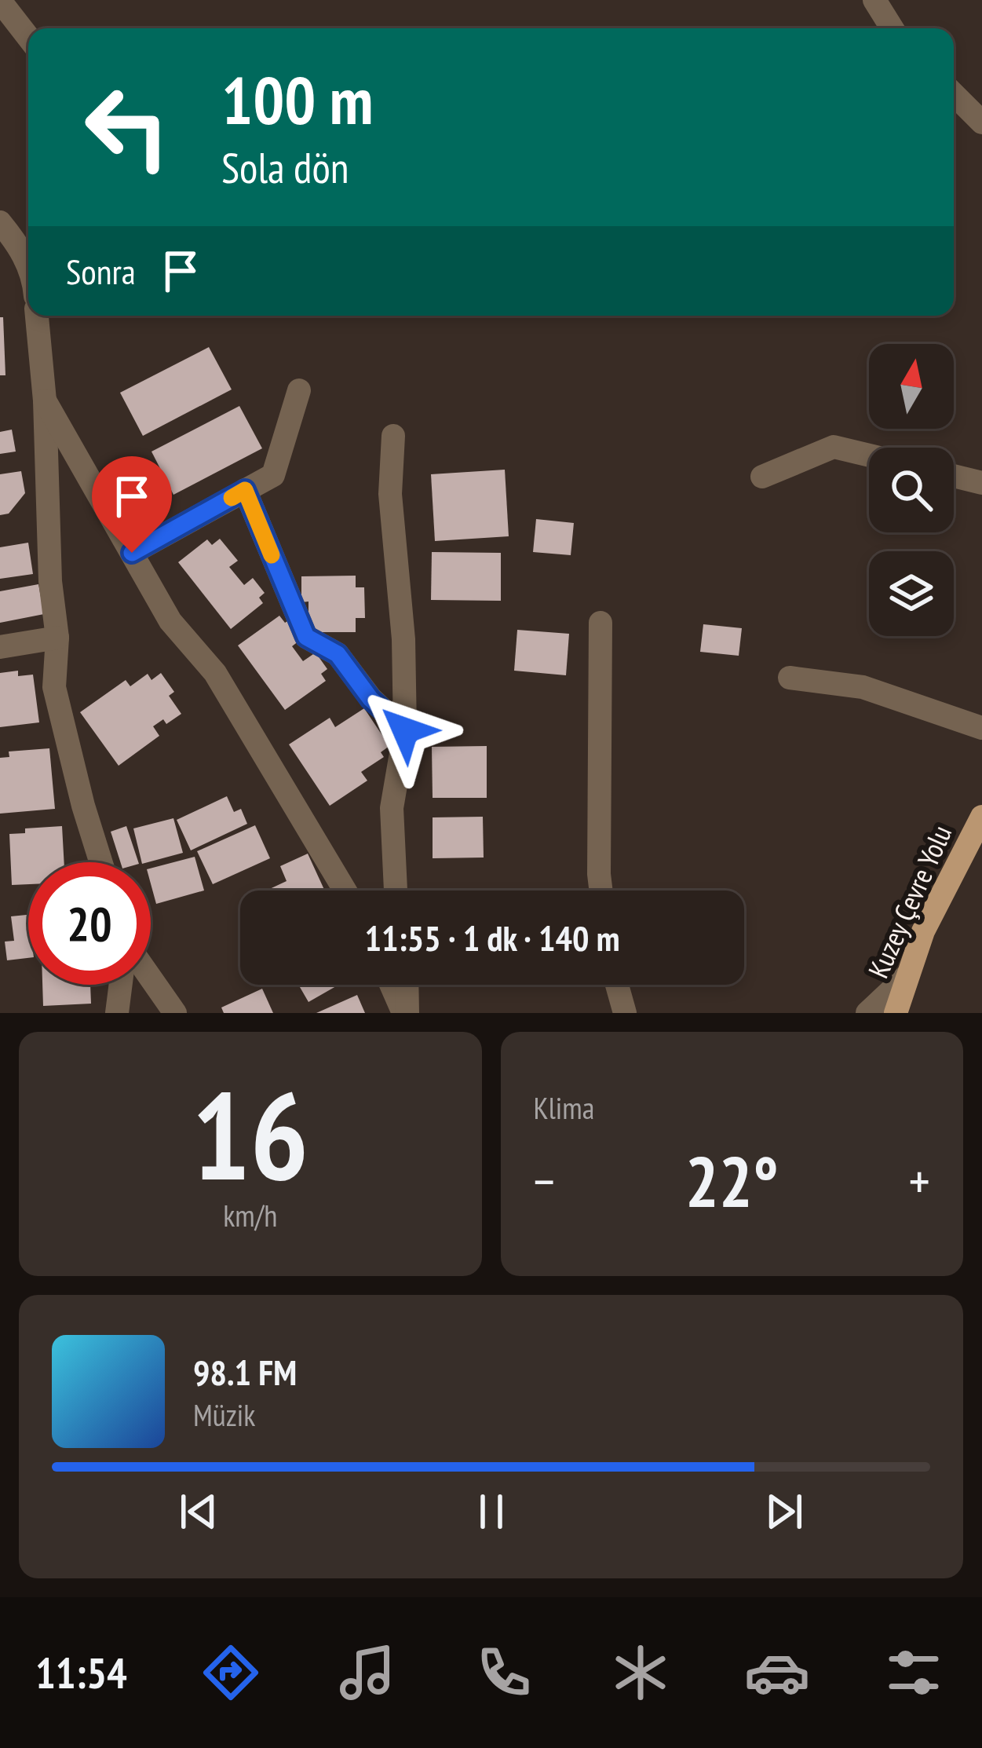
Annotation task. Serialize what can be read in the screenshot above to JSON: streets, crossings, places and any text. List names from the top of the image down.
{
  "streets": {
    "main road": ["Kuzey Çevre Yolu"]
  },
  "north": "top",
  "page": {
    "turn": ["100 m", "Sola dön"],
    "then": "Sonra",
    "limit": "20",
    "trip": "11:55 · 1 dk · 140 m",
    "tile": [
      ["16", "km/h"],
      "Klima"
    ],
    "heat": ["−", "22°", "+"],
    "song": ["98.1 FM", "Müzik"],
    "tabs": "11:54"
  }
}
